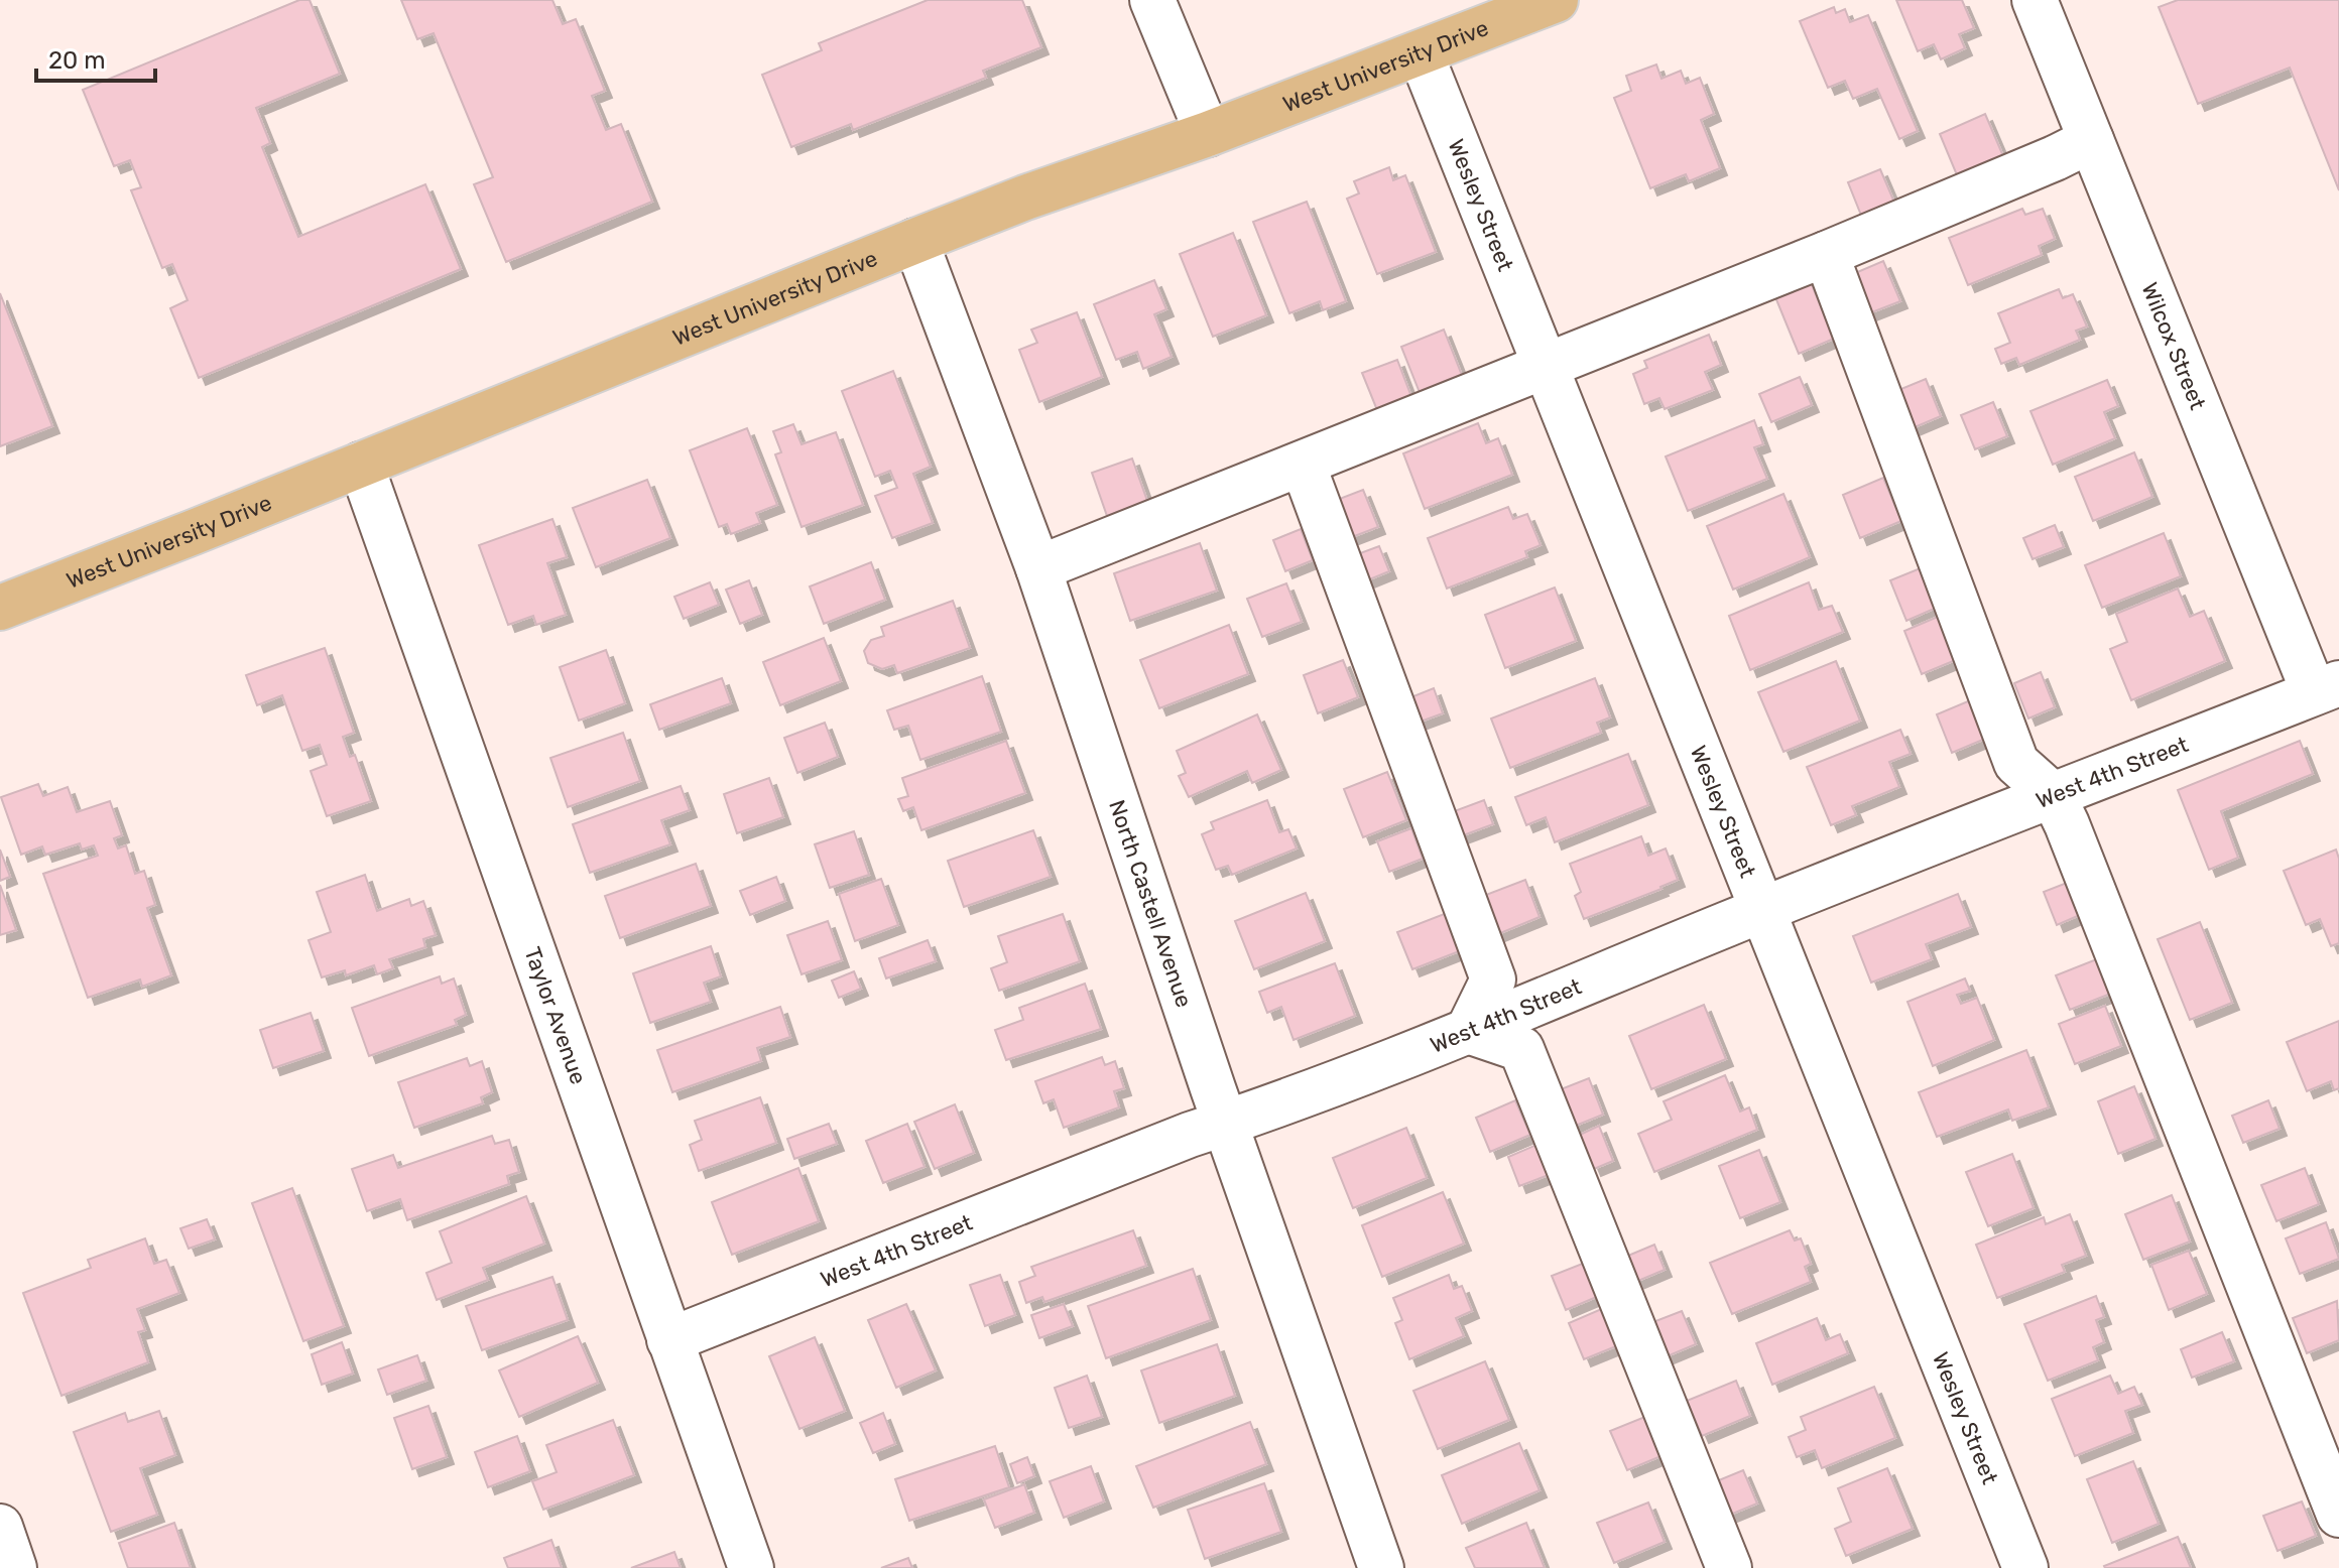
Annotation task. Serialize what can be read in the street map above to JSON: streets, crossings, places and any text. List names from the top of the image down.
{
  "streets": {
    "main road": ["West University Drive"],
    "street": [
      "Wesley Street",
      "Wilcox Street",
      "West 4th Street",
      "North Castell Avenue",
      "Taylor Avenue"
    ]
  },
  "crossings": [
    ["West University Drive", "Wesley Street"],
    ["West University Drive", "North Castell Avenue"],
    ["West University Drive", "Taylor Avenue"],
    ["Wesley Street", "West 4th Street"],
    ["Wilcox Street", "West 4th Street"],
    ["West 4th Street", "North Castell Avenue"],
    ["West 4th Street", "Taylor Avenue"]
  ],
  "scale_bar": "20 m"
}
